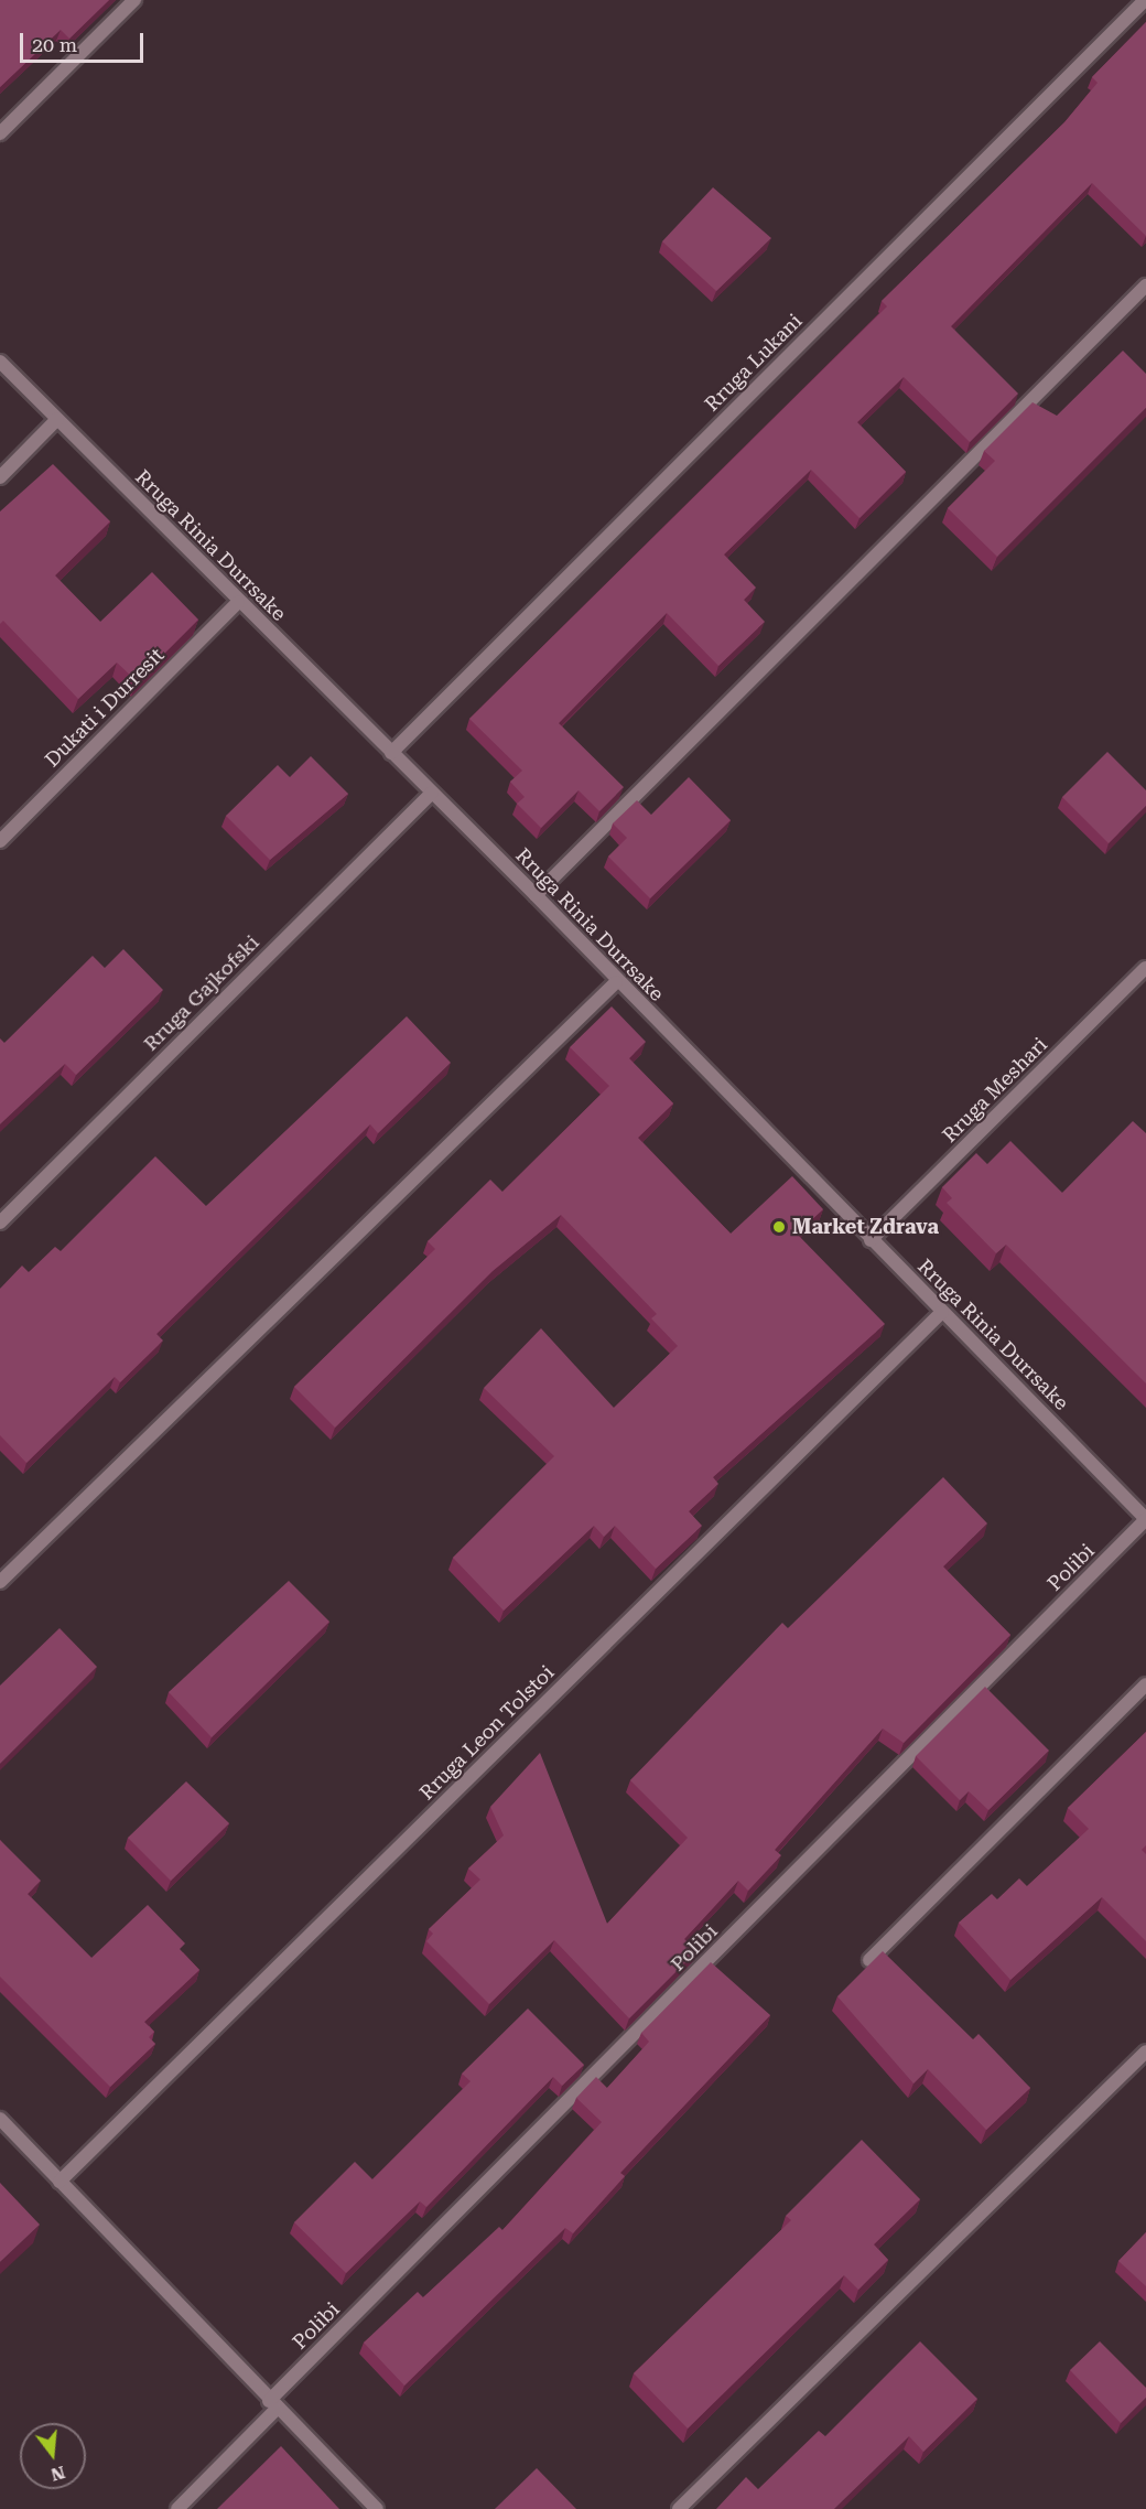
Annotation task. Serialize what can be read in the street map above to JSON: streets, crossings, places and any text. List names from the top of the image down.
{
  "streets": {
    "street": [
      "Rruga Lukani",
      "Rruga Rinia Durrsake",
      "Dukati i Durresit",
      "Rruga Gajkofski",
      "Rruga Meshari",
      "Polibi",
      "Rruga Leon Tolstoi"
    ]
  },
  "crossings": [
    ["Rruga Lukani", "Rruga Rinia Durrsake"],
    ["Rruga Rinia Durrsake", "Dukati i Durresit"],
    ["Rruga Rinia Durrsake", "Rruga Gajkofski"],
    ["Rruga Rinia Durrsake", "Rruga Meshari"],
    ["Rruga Rinia Durrsake", "Polibi"],
    ["Rruga Rinia Durrsake", "Rruga Leon Tolstoi"]
  ],
  "places": ["Market Zdrava"],
  "scale_bar": "20 m",
  "north": "bottom"
}
